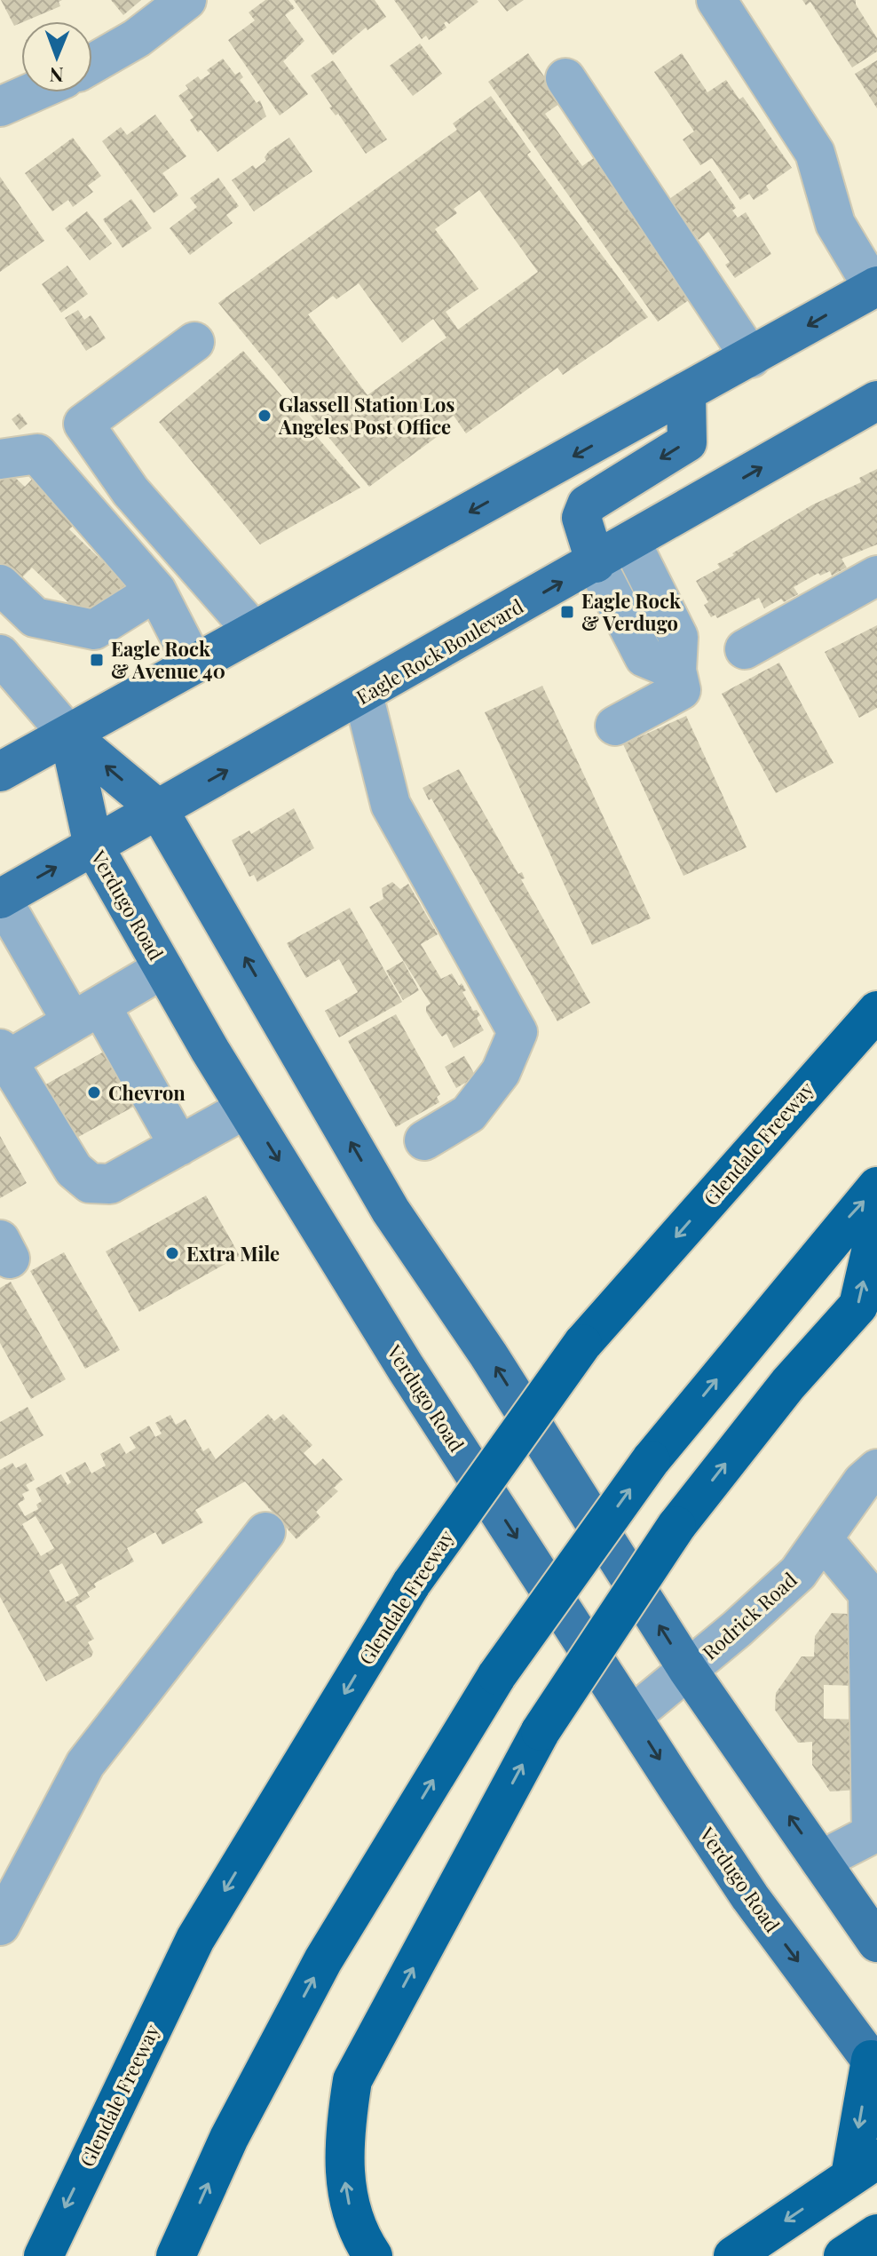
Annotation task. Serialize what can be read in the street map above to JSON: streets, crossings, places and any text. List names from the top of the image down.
{
  "streets": {
    "highway": ["Glendale Freeway"],
    "main road": ["Eagle Rock Boulevard", "Verdugo Road"],
    "street": ["Rodrick Road"]
  },
  "crossings": [
    ["Eagle Rock Boulevard", "Verdugo Road"],
    ["Verdugo Road", "Rodrick Road"]
  ],
  "places": {
    "other": ["Glassell Station Los Angeles Post Office", "Chevron", "Extra Mile"],
    "transit": ["Eagle Rock & Verdugo", "Eagle Rock & Avenue 40"]
  },
  "north": "bottom"
}
